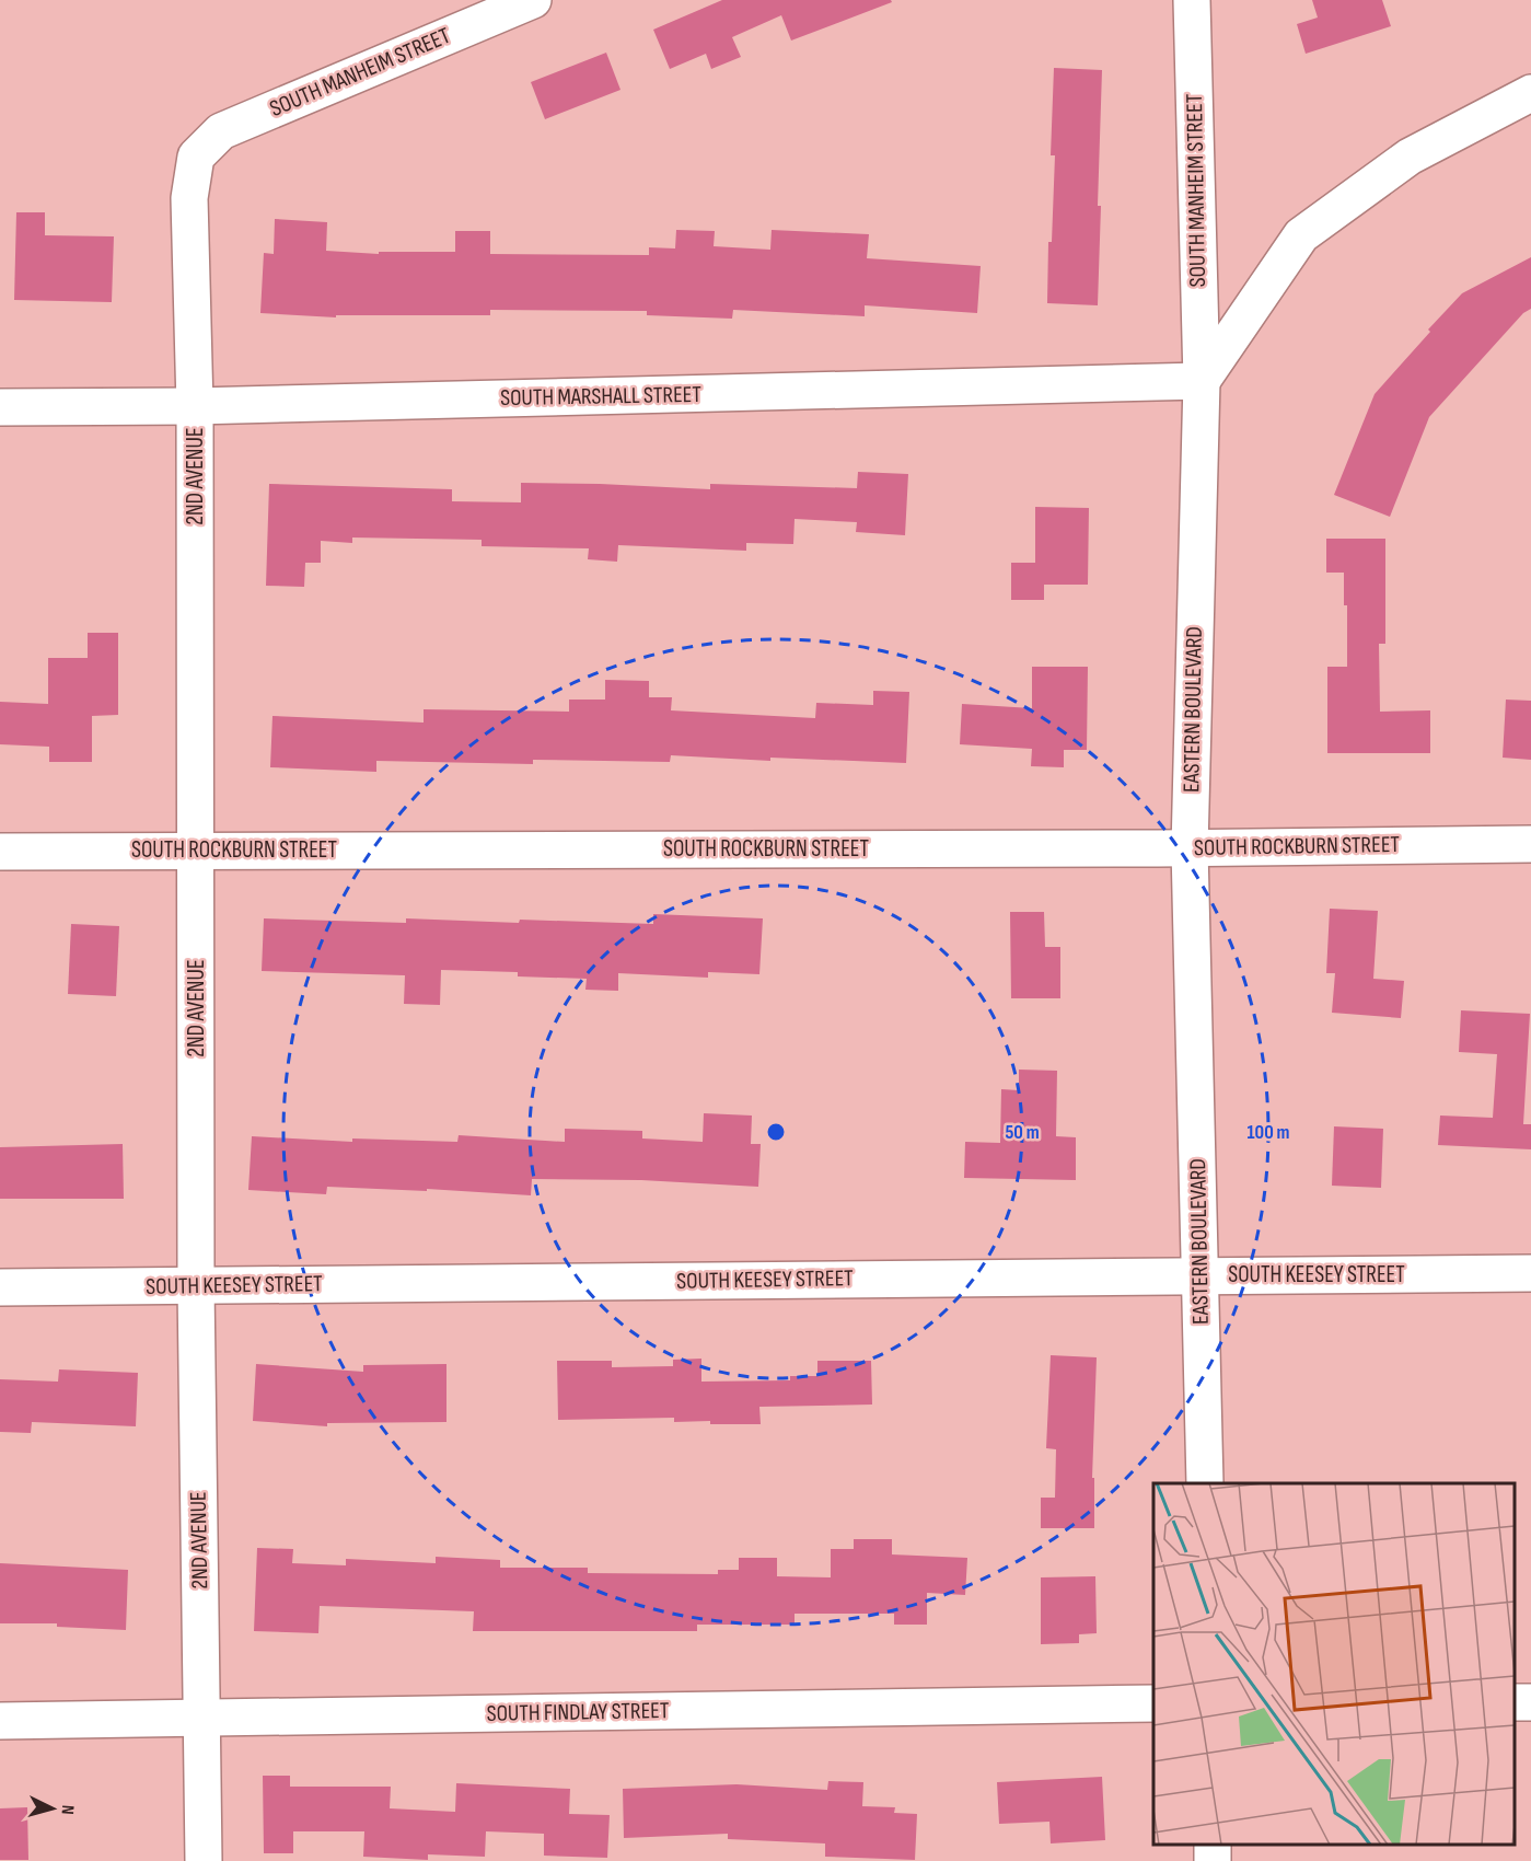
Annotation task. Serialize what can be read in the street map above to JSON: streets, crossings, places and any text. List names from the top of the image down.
{
  "streets": {
    "street": [
      "SOUTH MANHEIM STREET",
      "SOUTH MARSHALL STREET",
      "2ND AVENUE",
      "EASTERN BOULEVARD",
      "SOUTH ROCKBURN STREET",
      "SOUTH KEESEY STREET",
      "SOUTH FINDLAY STREET"
    ]
  },
  "crossings": [
    ["SOUTH MANHEIM STREET", "SOUTH MARSHALL STREET"],
    ["SOUTH MANHEIM STREET", "2ND AVENUE"],
    ["SOUTH MANHEIM STREET", "EASTERN BOULEVARD"],
    ["SOUTH MARSHALL STREET", "2ND AVENUE"],
    ["SOUTH MARSHALL STREET", "EASTERN BOULEVARD"],
    ["2ND AVENUE", "SOUTH ROCKBURN STREET"],
    ["2ND AVENUE", "SOUTH KEESEY STREET"],
    ["2ND AVENUE", "SOUTH FINDLAY STREET"],
    ["EASTERN BOULEVARD", "SOUTH ROCKBURN STREET"],
    ["EASTERN BOULEVARD", "SOUTH KEESEY STREET"]
  ],
  "north": "right",
  "rings": ["50 m", "100 m"]
}
